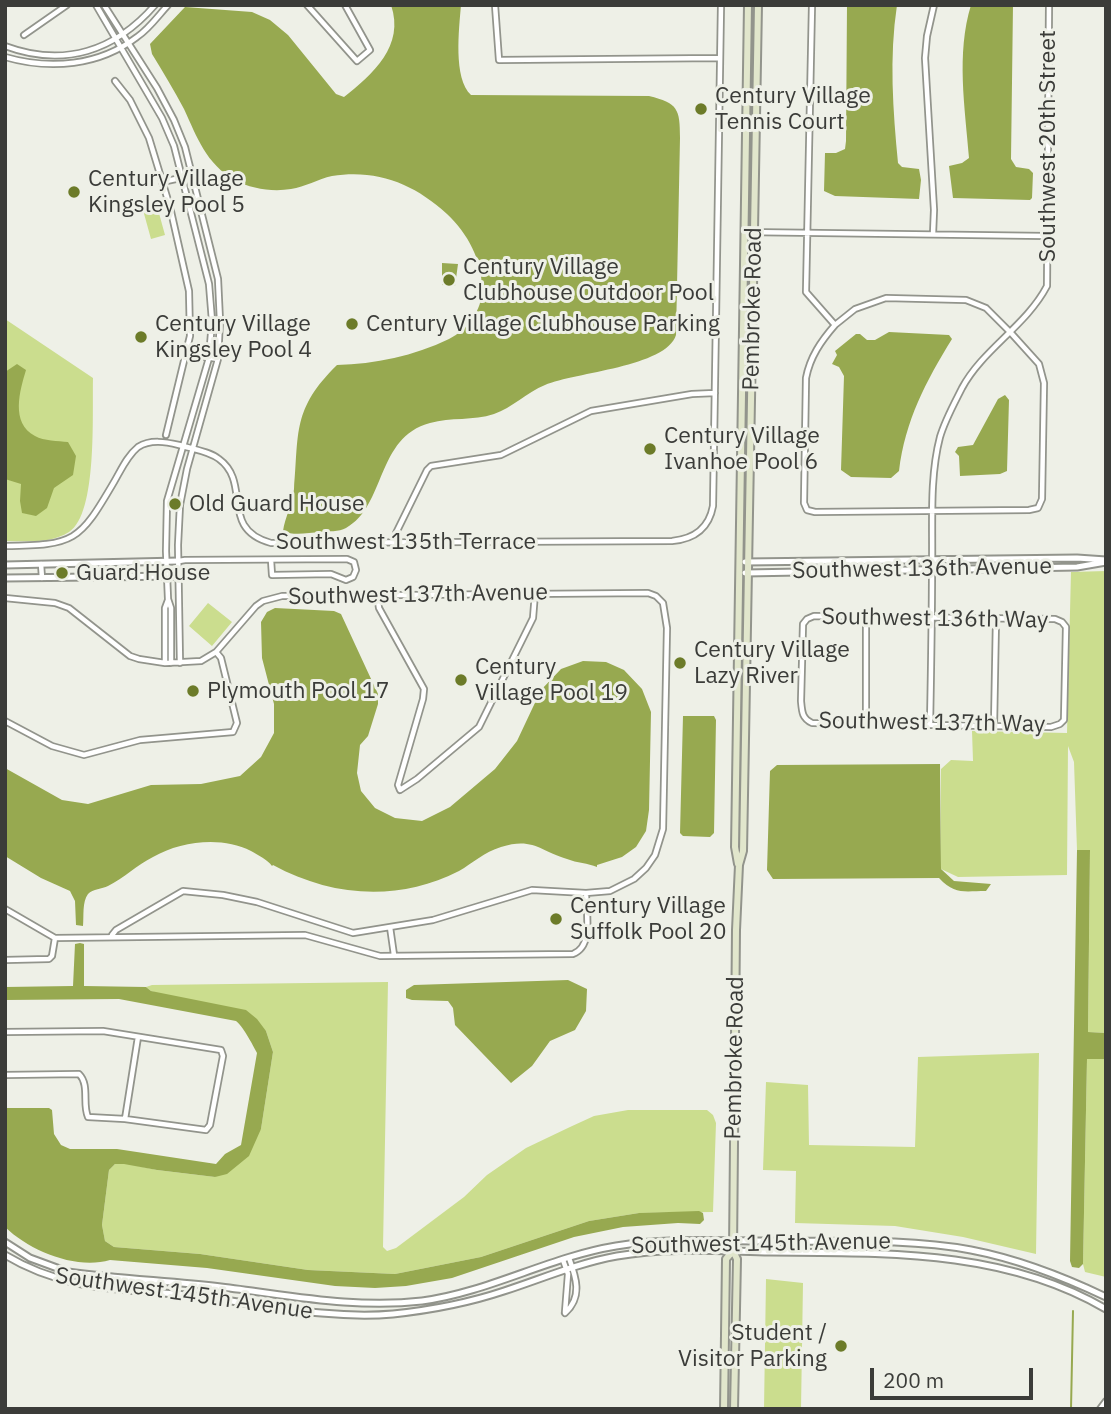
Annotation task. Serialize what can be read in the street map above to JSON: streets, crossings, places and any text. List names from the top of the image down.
{
  "streets": {
    "main road": ["Pembroke Road"],
    "street": [
      "Southwest 20th Street",
      "Southwest 135th Terrace",
      "Southwest 136th Avenue",
      "Southwest 137th Avenue",
      "Southwest 136th Way",
      "Southwest 137th Way",
      "Southwest 145th Avenue"
    ]
  },
  "crossings": [
    ["Pembroke Road", "Southwest 136th Avenue"],
    ["Pembroke Road", "Southwest 145th Avenue"],
    ["Southwest 136th Way", "Southwest 137th Way"]
  ],
  "places": [
    "Century Village Tennis Court",
    "Century Village Kingsley Pool 5",
    "Century Village Clubhouse Outdoor Pool",
    "Century Village Clubhouse Parking",
    "Century Village Kingsley Pool 4",
    "Century Village Ivanhoe Pool 6",
    "Old Guard House",
    "Guard House",
    "Century Village Lazy River",
    "Century Village Pool 19",
    "Plymouth Pool 17",
    "Century Village Suffolk Pool 20",
    "Student / Visitor Parking"
  ],
  "scale_bar": "200 m"
}
